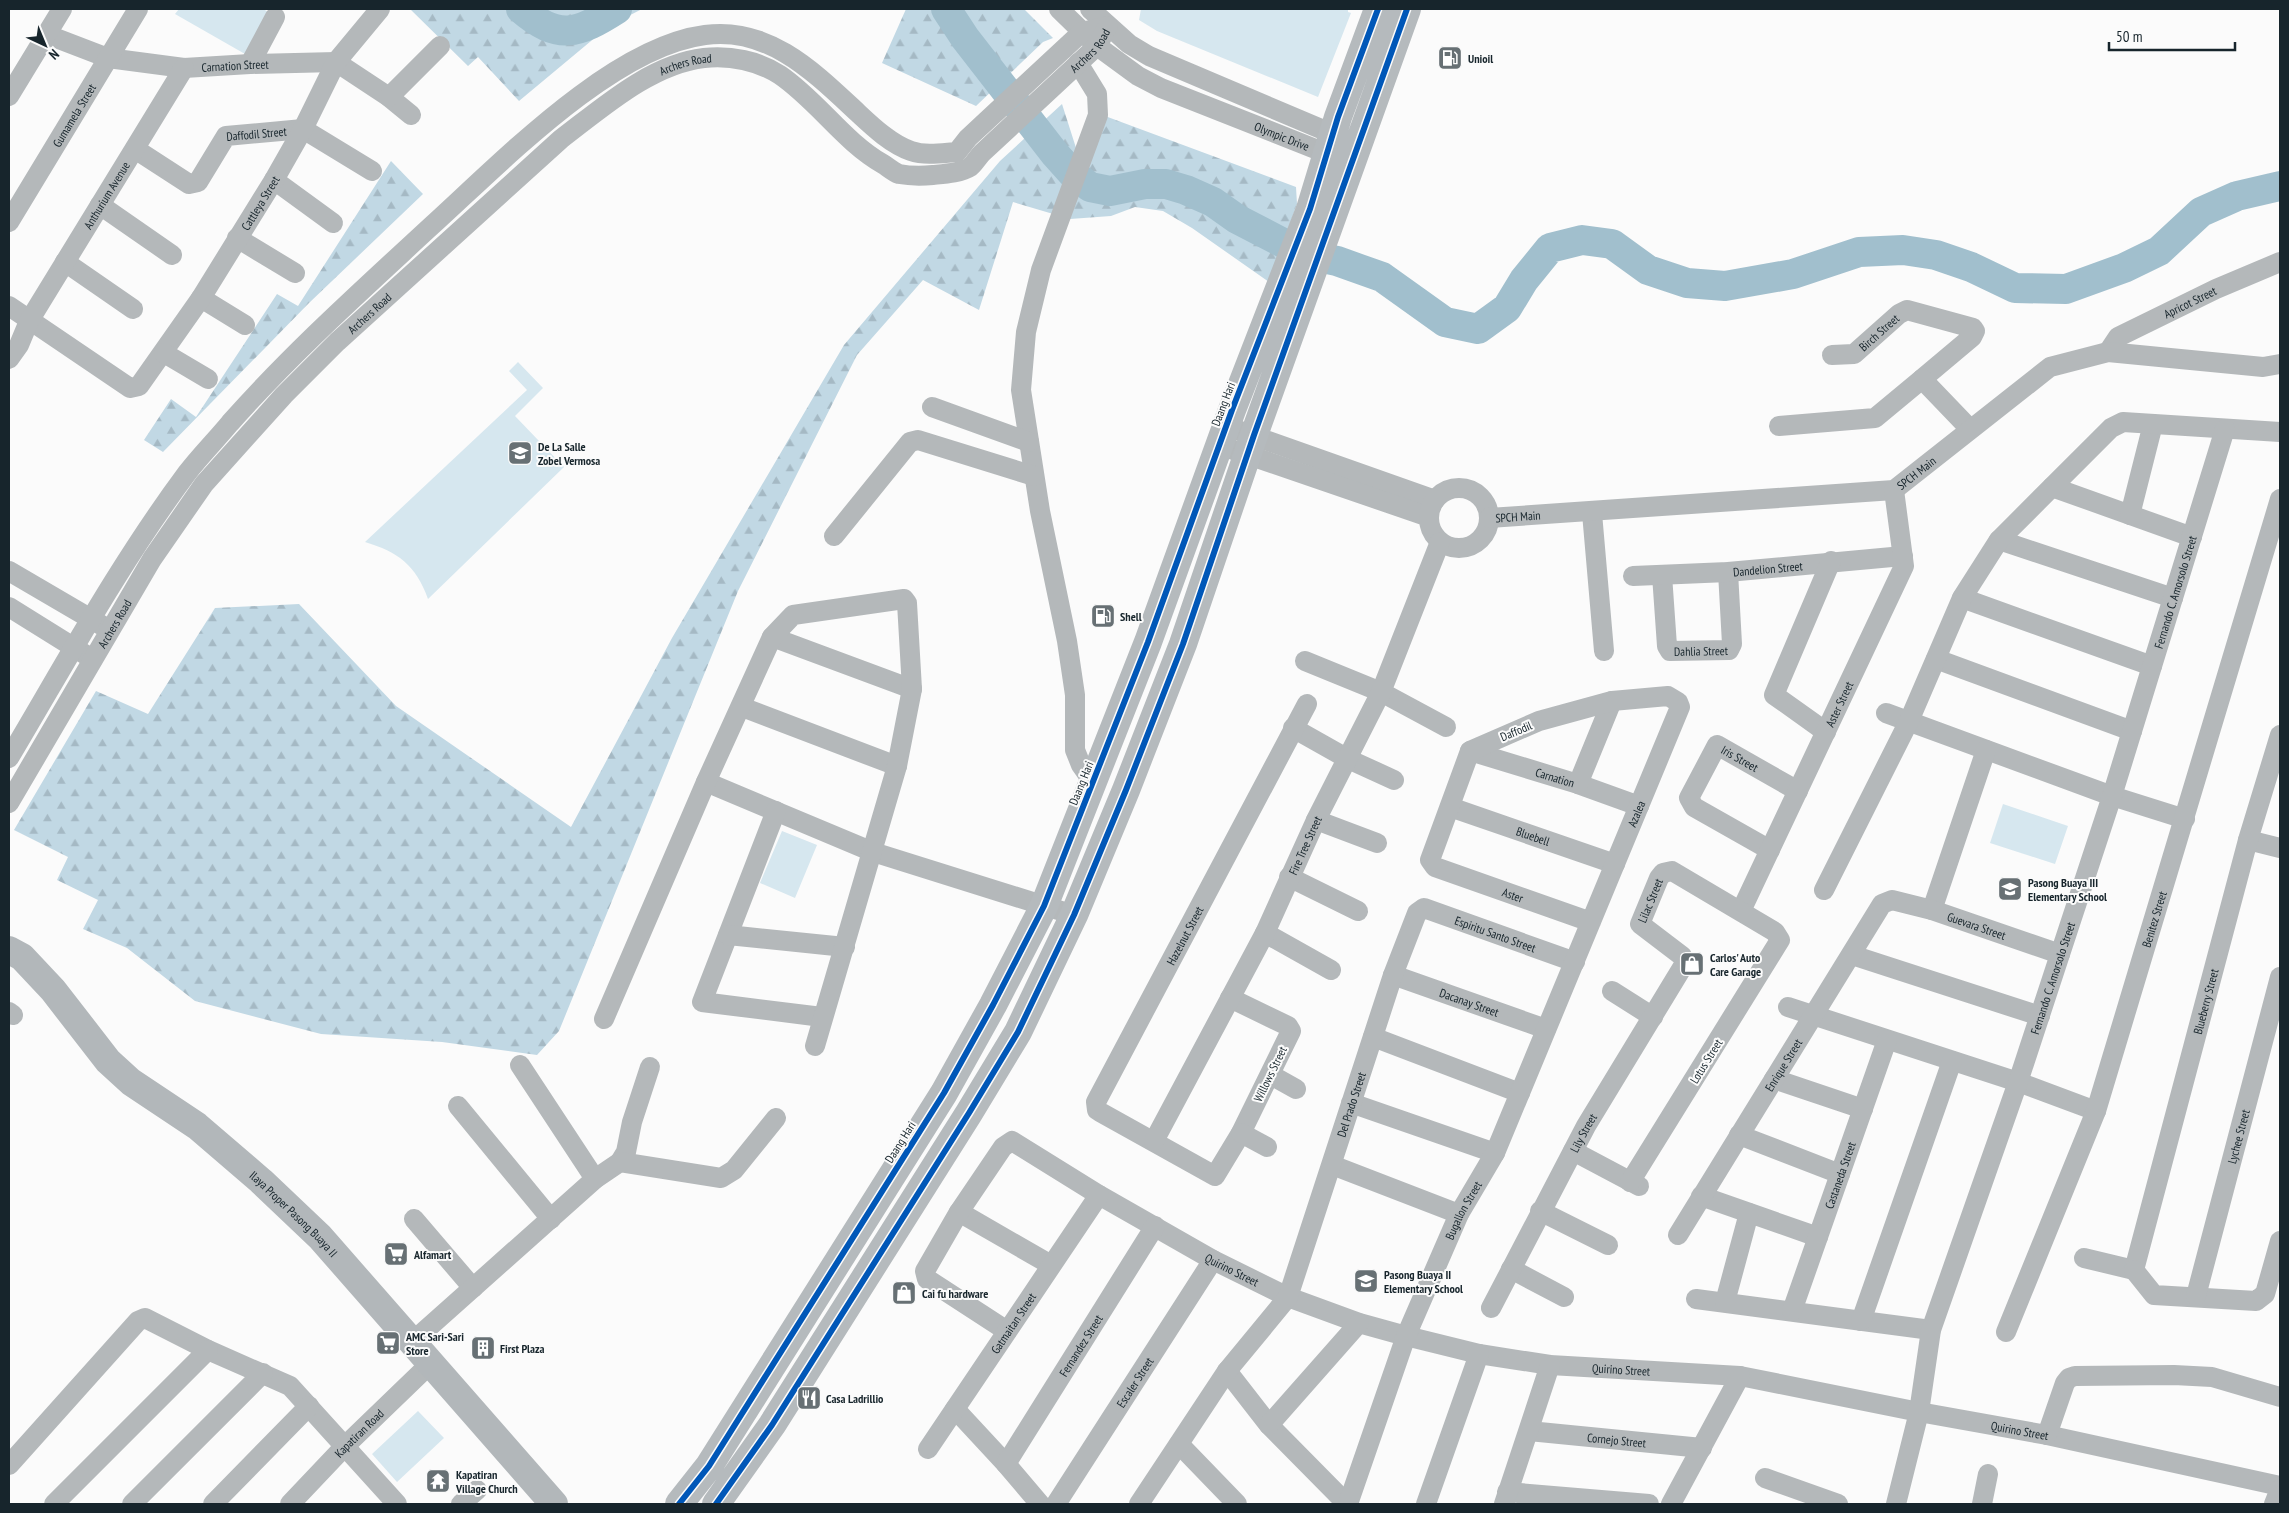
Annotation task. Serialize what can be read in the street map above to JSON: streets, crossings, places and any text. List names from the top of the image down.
{
  "streets": {
    "main road": ["Daang Hari"],
    "street": [
      "Archers Road",
      "Carnation Street",
      "Gumamela Street",
      "Daffodil Street",
      "Olympic Drive",
      "Anthurium Avenue",
      "Cattleya Street",
      "Apricot Street",
      "Birch Street",
      "SPCH Main",
      "Dandelion Street",
      "Fernando C. Amorsolo Street",
      "Dahlia Street",
      "Aster Street",
      "Daffodil",
      "Iris Street",
      "Carnation",
      "Azalea",
      "Bluebell",
      "Fire Tree Street",
      "Aster",
      "Lilac Street",
      "Benitez Street",
      "Guevara Street",
      "Espiritu Santo Street",
      "Hazelnut Street",
      "Dacanay Street",
      "Blueberry Street",
      "Lotus Street",
      "Enrique Street",
      "Willows Street",
      "Del Prado Street",
      "Lily Street",
      "Lychee Street",
      "Castaneda Street",
      "Bugallon Street",
      "Ilaya Proper Pasong Buaya II",
      "Quirino Street",
      "Gatmaitan Street",
      "Fernandez Street",
      "Escaler Street",
      "Kapatiran Road",
      "Cornejo Street"
    ]
  },
  "crossings": [
    ["Archers Road", "Olympic Drive"],
    ["Carnation Street", "Gumamela Street"],
    ["Carnation Street", "Anthurium Avenue"],
    ["Carnation Street", "Cattleya Street"],
    ["Daffodil Street", "Anthurium Avenue"],
    ["Daffodil Street", "Cattleya Street"],
    ["Olympic Drive", "Daang Hari"],
    ["Anthurium Avenue", "Cattleya Street"],
    ["Apricot Street", "SPCH Main"],
    ["SPCH Main", "Aster Street"],
    ["SPCH Main", "Fire Tree Street"],
    ["Dandelion Street", "Dahlia Street"],
    ["Dandelion Street", "Aster Street"],
    ["Fernando C. Amorsolo Street", "Guevara Street"],
    ["Fernando C. Amorsolo Street", "Quirino Street"],
    ["Aster Street", "Iris Street"],
    ["Aster Street", "Lilac Street"],
    ["Aster Street", "Lotus Street"],
    ["Daffodil", "Carnation"],
    ["Daffodil", "Azalea"],
    ["Carnation", "Azalea"],
    ["Azalea", "Bluebell"],
    ["Azalea", "Aster"],
    ["Azalea", "Bugallon Street"],
    ["Bluebell", "Aster"],
    ["Fire Tree Street", "Hazelnut Street"],
    ["Fire Tree Street", "Willows Street"],
    ["Aster", "Bugallon Street"],
    ["Lilac Street", "Lotus Street"],
    ["Lilac Street", "Lily Street"],
    ["Guevara Street", "Enrique Street"],
    ["Espiritu Santo Street", "Del Prado Street"],
    ["Espiritu Santo Street", "Bugallon Street"],
    ["Hazelnut Street", "Willows Street"],
    ["Dacanay Street", "Del Prado Street"],
    ["Dacanay Street", "Bugallon Street"],
    ["Lotus Street", "Lily Street"],
    ["Del Prado Street", "Quirino Street"],
    ["Bugallon Street", "Quirino Street"],
    ["Ilaya Proper Pasong Buaya II", "Kapatiran Road"],
    ["Quirino Street", "Gatmaitan Street"],
    ["Quirino Street", "Fernandez Street"],
    ["Quirino Street", "Escaler Street"]
  ],
  "places": {
    "fuel station": ["Unioil", "Shell"],
    "school or university": ["De La Salle Zobel Vermosa", "Pasong Buaya III Elementary School", "Pasong Buaya II Elementary School"],
    "shop": ["Carlos' Auto Care Garage", "Cai fu hardware"],
    "supermarket": ["Alfamart", "AMC Sari-Sari Store"],
    "building": ["First Plaza"],
    "restaurant": ["Casa Ladrillio"],
    "temple": ["Kapatiran Village Church"]
  },
  "scale_bar": "50 m",
  "north": "bottom right"
}
